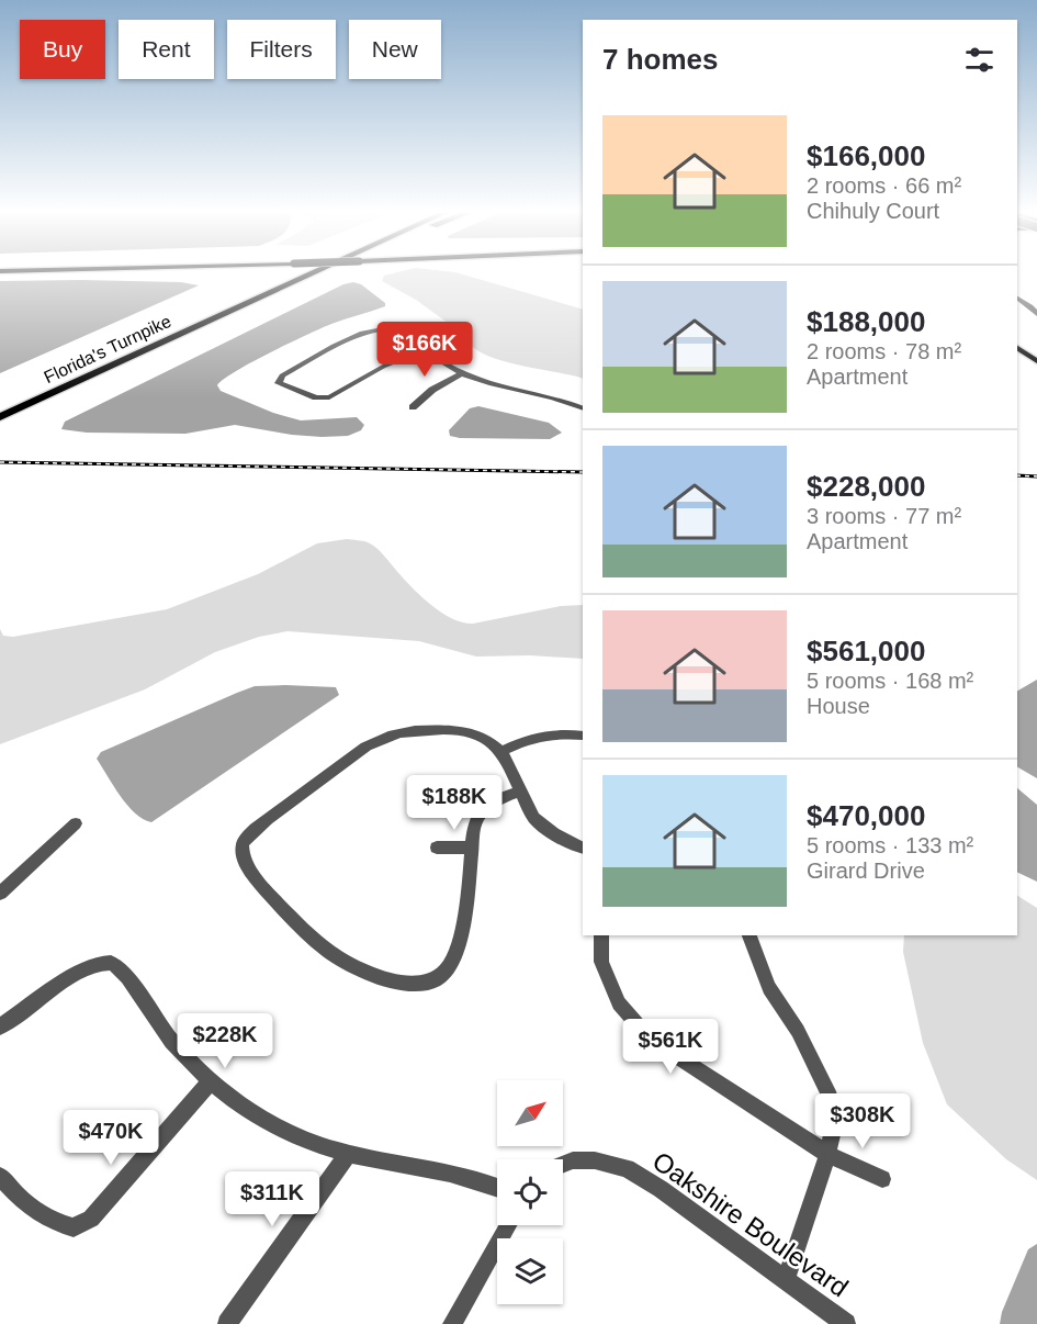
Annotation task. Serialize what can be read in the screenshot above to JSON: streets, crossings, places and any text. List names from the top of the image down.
{
  "streets": {
    "highway": ["Florida's Turnpike"],
    "street": ["Oakshire Boulevard"]
  },
  "north": "top right",
  "page": {
    "chip": [
      "Buy",
      "Rent",
      "Filters",
      "New"
    ],
    "heading": "7 homes",
    "list": [
      {
        "name": "$166,000",
        "note": "2 rooms · 66 m² · Chihuly Court"
      },
      {
        "name": "$188,000",
        "note": "2 rooms · 78 m² · Apartment"
      },
      {
        "name": "$228,000",
        "note": "3 rooms · 77 m² · Apartment"
      },
      {
        "name": "$561,000",
        "note": "5 rooms · 168 m² · House"
      },
      {
        "name": "$470,000",
        "note": "5 rooms · 133 m² · Girard Drive"
      }
    ],
    "price": [
      "$166K",
      "$188K",
      "$228K",
      "$561K",
      "$308K",
      "$470K",
      "$311K"
    ]
  }
}
